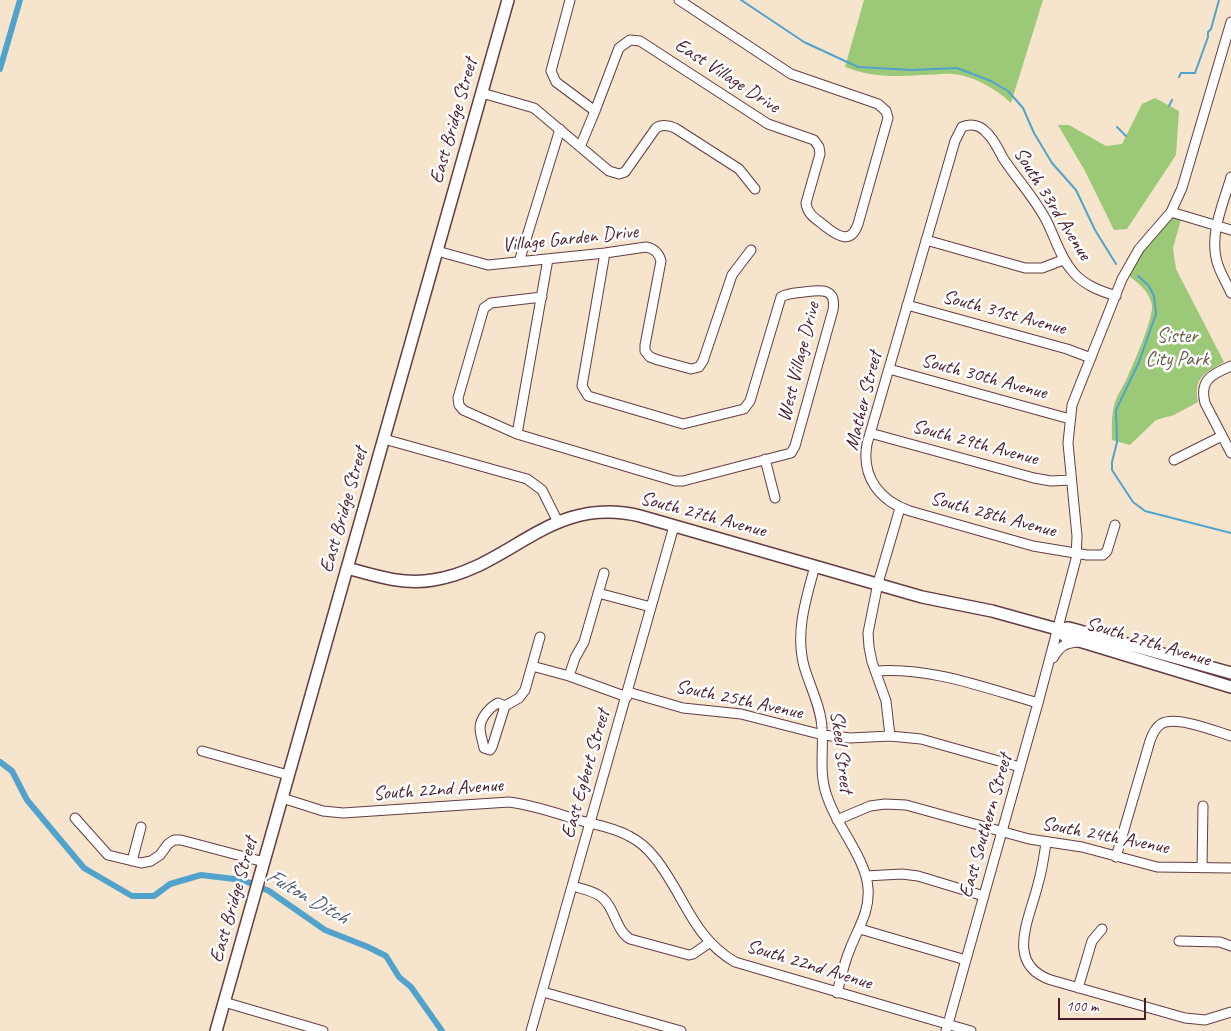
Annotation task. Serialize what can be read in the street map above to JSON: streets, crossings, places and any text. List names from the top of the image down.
{
  "streets": {
    "main road": ["East Bridge Street", "South 27th Avenue"],
    "street": [
      "East Village Drive",
      "South 33rd Avenue",
      "Village Garden Drive",
      "South 31st Avenue",
      "West Village Drive",
      "South 30th Avenue",
      "Mather Street",
      "South 29th Avenue",
      "South 28th Avenue",
      "South 25th Avenue",
      "Skeel Street",
      "East Egbert Street",
      "South 22nd Avenue",
      "East Southern Street",
      "South 24th Avenue"
    ]
  },
  "crossings": [
    ["East Bridge Street", "Village Garden Drive"],
    ["East Bridge Street", "South 27th Avenue"],
    ["East Bridge Street", "South 22nd Avenue"],
    ["South 33rd Avenue", "Mather Street"],
    ["South 33rd Avenue", "East Southern Street"],
    ["Village Garden Drive", "West Village Drive"],
    ["South 31st Avenue", "Mather Street"],
    ["South 31st Avenue", "East Southern Street"],
    ["South 30th Avenue", "Mather Street"],
    ["South 30th Avenue", "East Southern Street"],
    ["Mather Street", "South 29th Avenue"],
    ["Mather Street", "South 28th Avenue"],
    ["South 29th Avenue", "East Southern Street"],
    ["South 27th Avenue", "Skeel Street"],
    ["South 27th Avenue", "East Egbert Street"],
    ["South 27th Avenue", "East Southern Street"],
    ["South 28th Avenue", "East Southern Street"],
    ["South 25th Avenue", "Skeel Street"],
    ["South 25th Avenue", "East Egbert Street"],
    ["South 25th Avenue", "East Southern Street"],
    ["Skeel Street", "South 22nd Avenue"],
    ["Skeel Street", "South 24th Avenue"],
    ["East Egbert Street", "South 22nd Avenue"],
    ["South 22nd Avenue", "East Southern Street"],
    ["East Southern Street", "South 24th Avenue"]
  ],
  "water": ["Fulton Ditch"],
  "parks": ["Sister City Park"],
  "scale_bar": "100 m"
}
